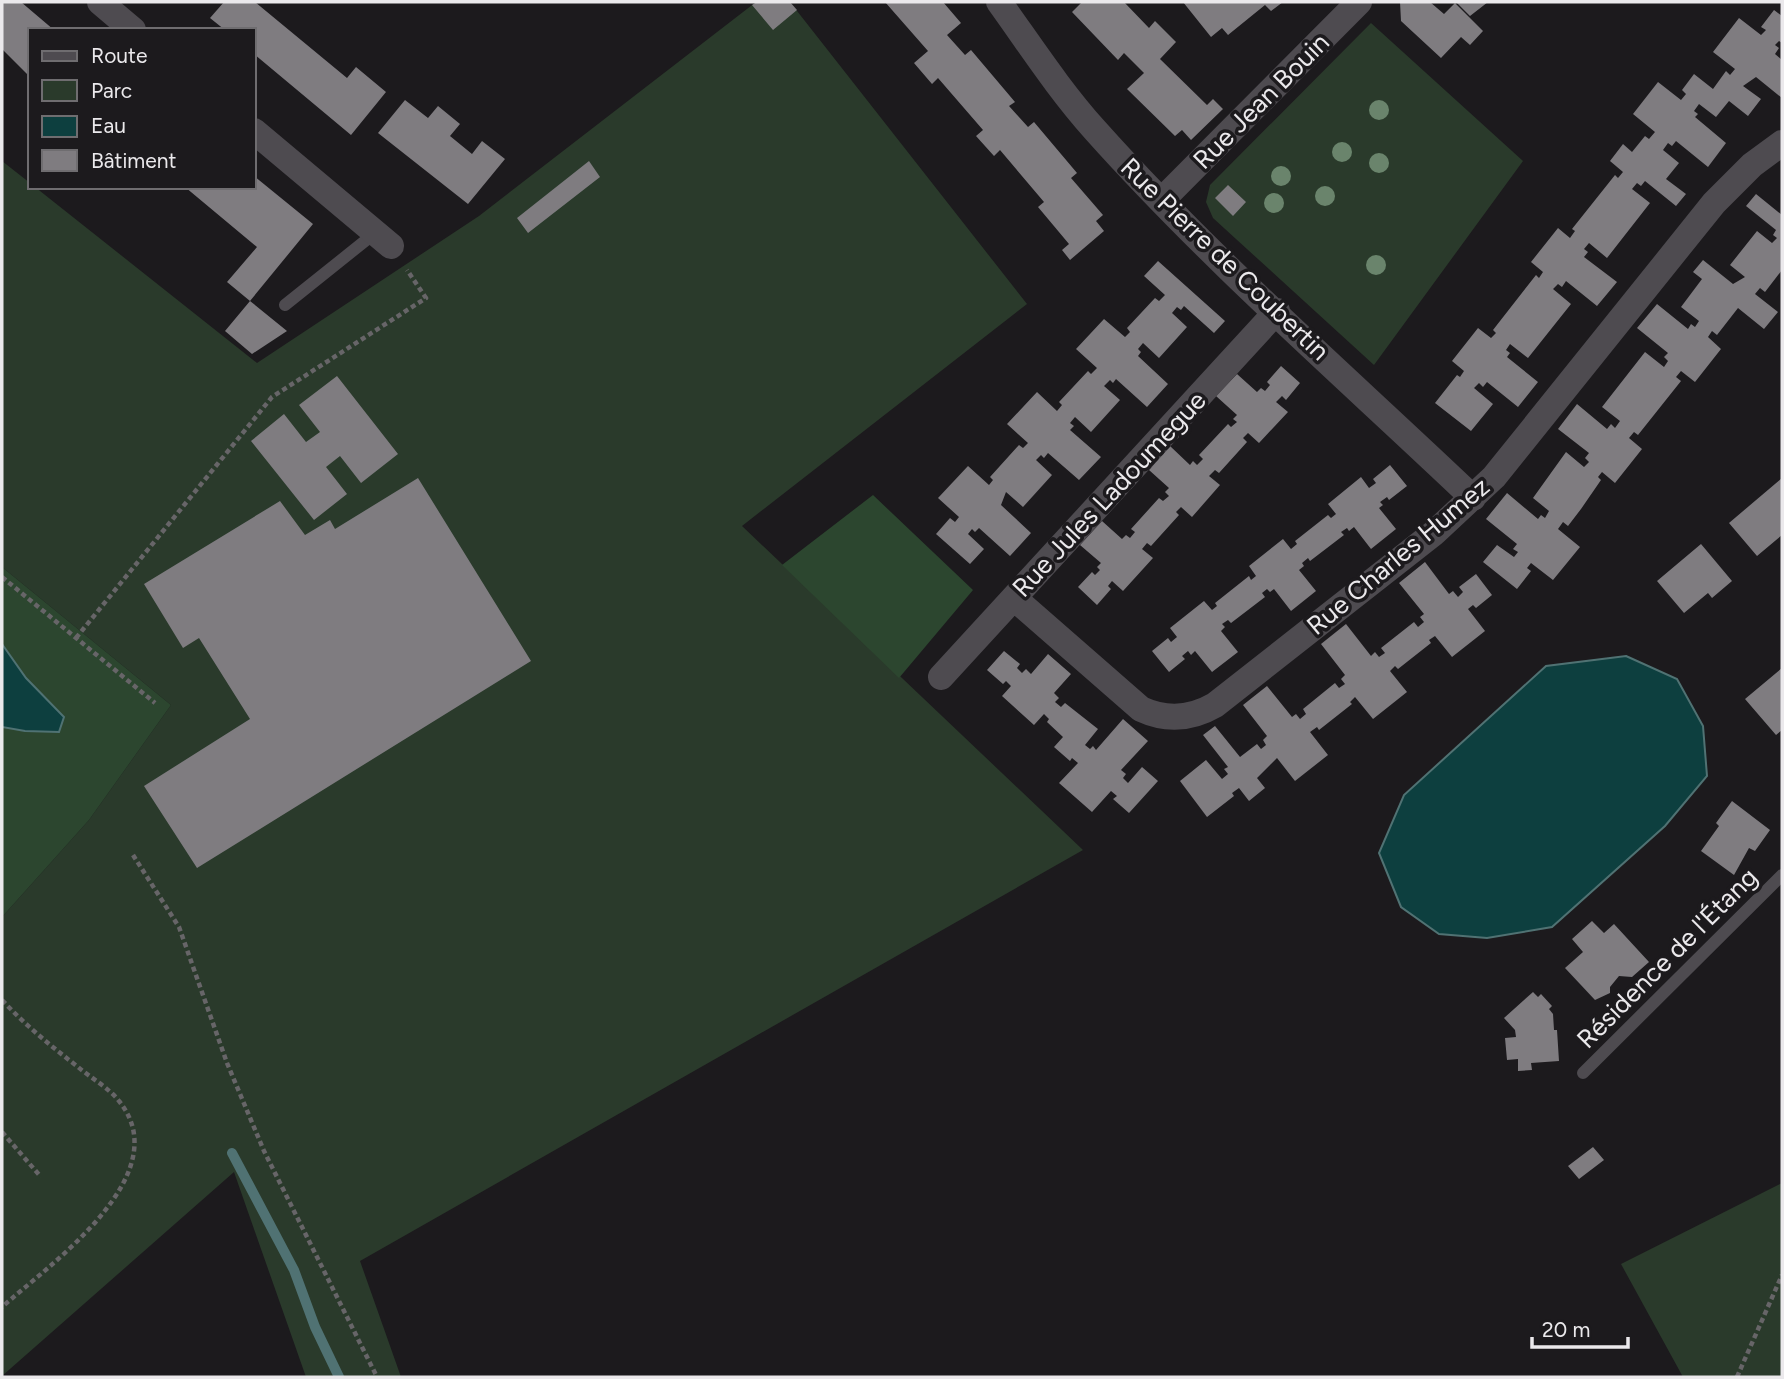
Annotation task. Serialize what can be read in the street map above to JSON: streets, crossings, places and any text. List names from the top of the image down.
{
  "streets": {
    "street": [
      "Rue Jean Bouin",
      "Rue Pierre de Coubertin",
      "Rue Jules Ladoumegue",
      "Rue Charles Humez"
    ],
    "lane": ["Résidence de l'Étang"]
  },
  "crossings": [
    ["Rue Jean Bouin", "Rue Pierre de Coubertin"],
    ["Rue Pierre de Coubertin", "Rue Jules Ladoumegue"],
    ["Rue Pierre de Coubertin", "Rue Charles Humez"],
    ["Rue Jules Ladoumegue", "Rue Charles Humez"]
  ],
  "legend": [
    "Route",
    "Parc",
    "Eau",
    "Bâtiment"
  ],
  "scale_bar": "20 m"
}
